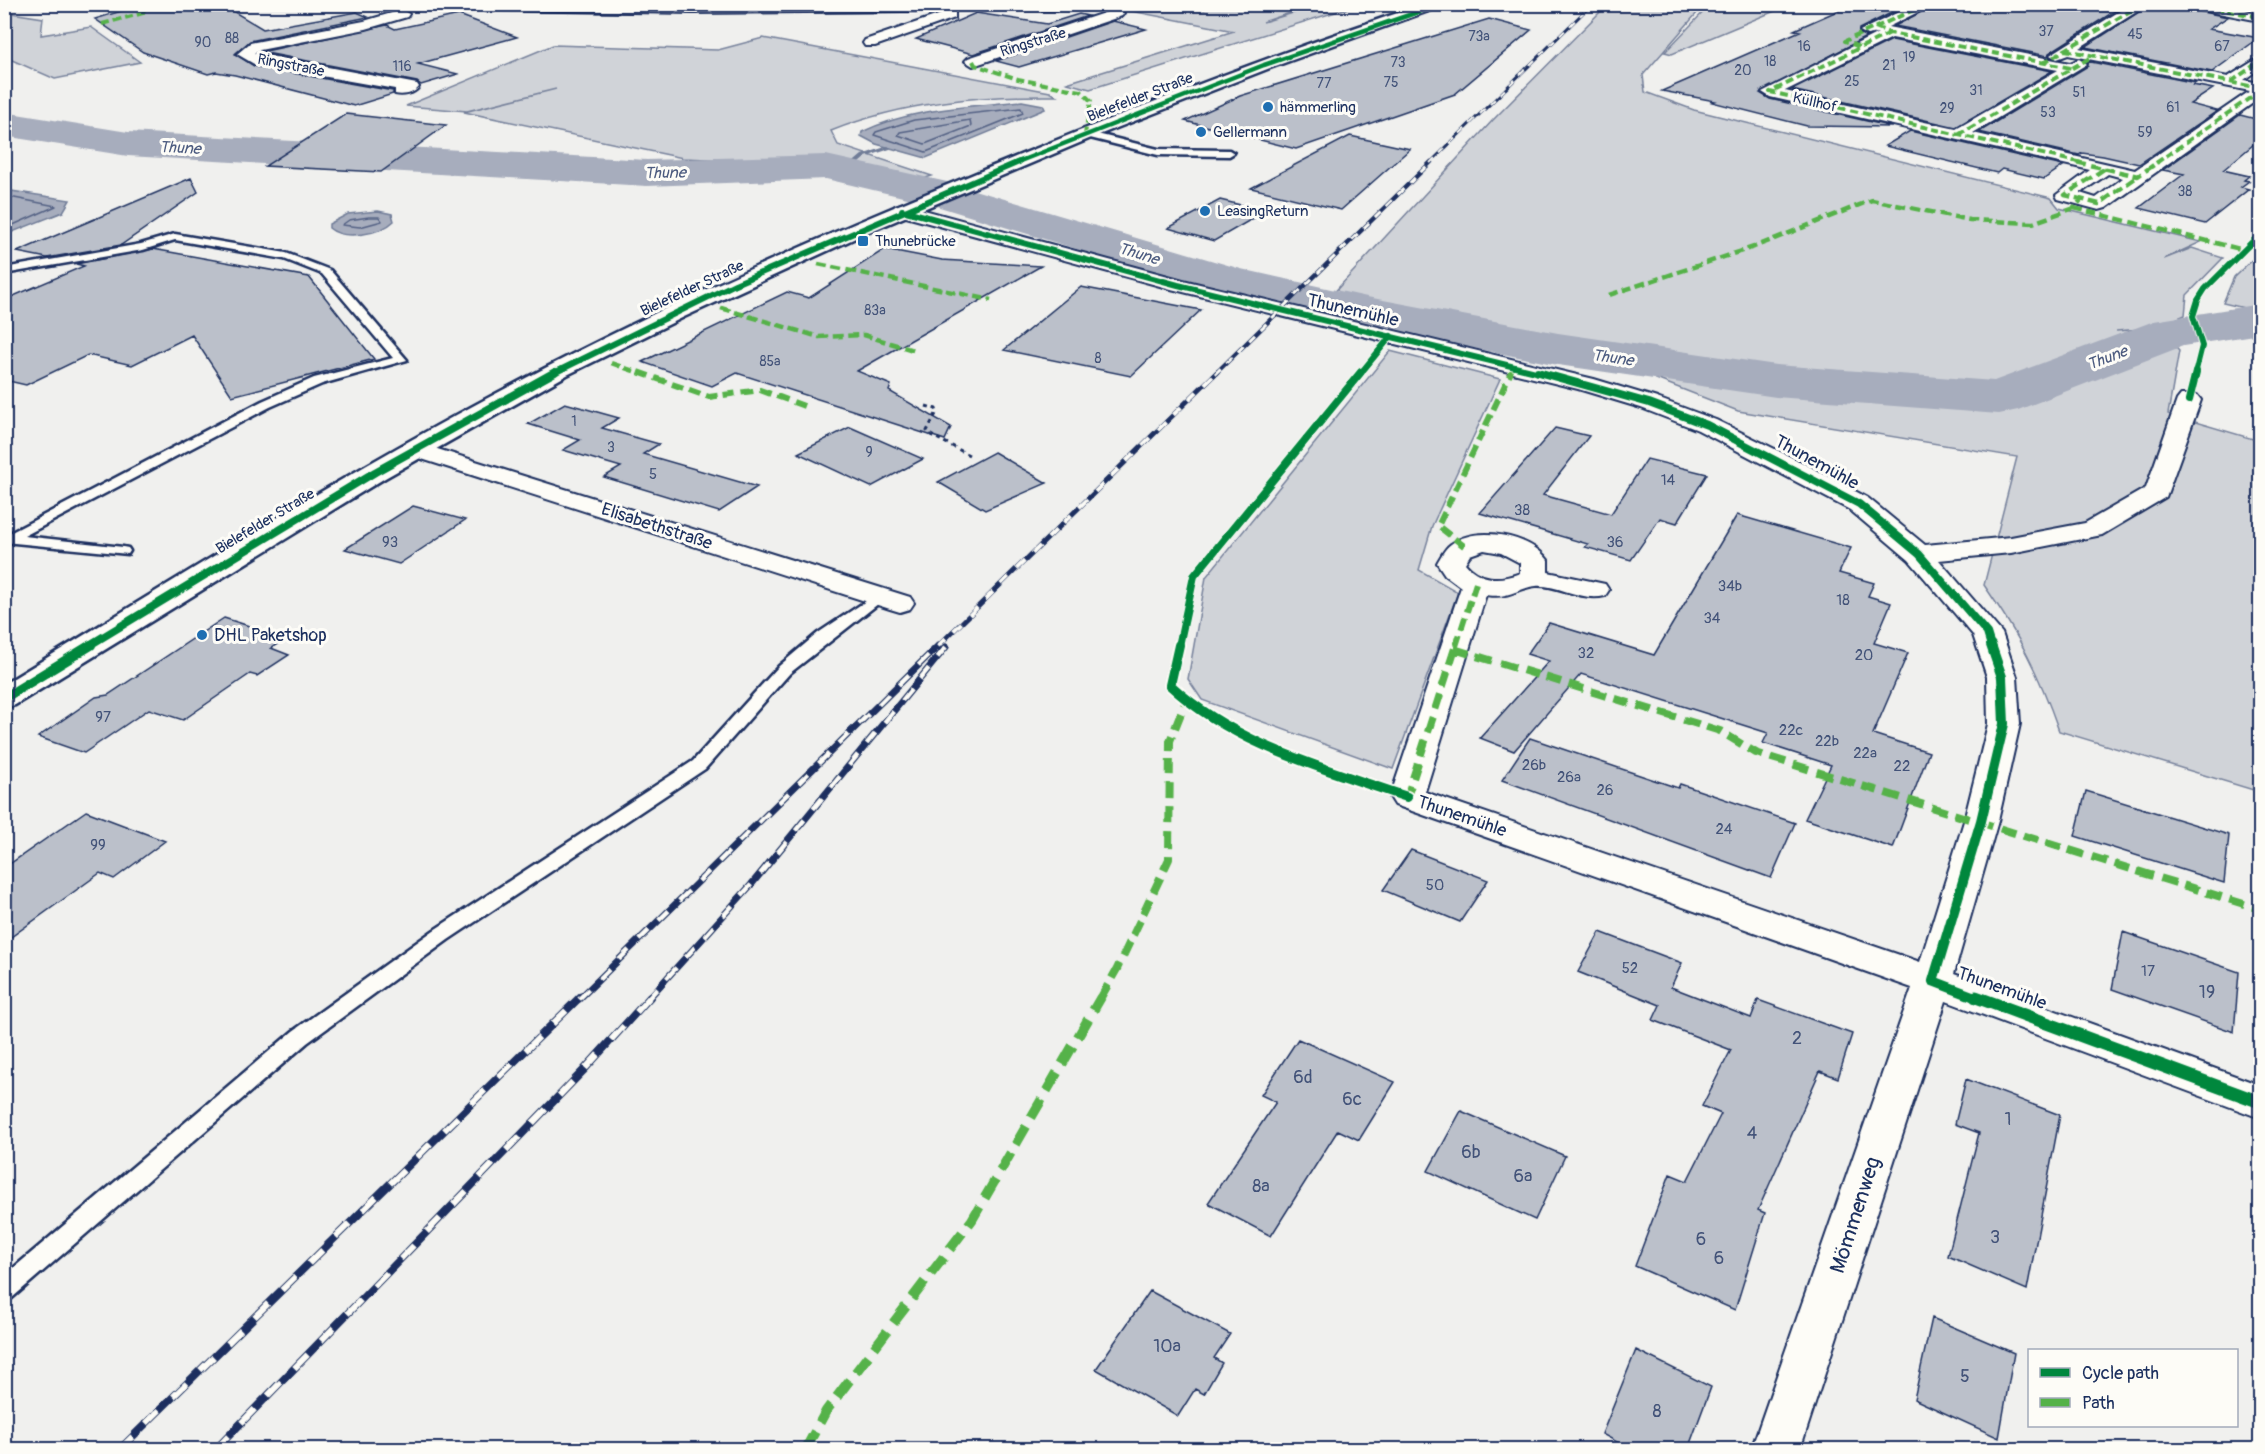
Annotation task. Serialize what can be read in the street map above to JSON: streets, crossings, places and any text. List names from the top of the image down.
{
  "streets": {
    "main road": ["Bielefelder Straße"],
    "street": [
      "Ringstraße",
      "Küllhof",
      "Thunemühle",
      "Elisabethstraße",
      "Mömmenweg"
    ]
  },
  "crossings": [
    ["Bielefelder Straße", "Thunemühle"],
    ["Bielefelder Straße", "Elisabethstraße"],
    ["Thunemühle", "Mömmenweg"]
  ],
  "water": ["Thune"],
  "places": {
    "other": [
      "hämmerling",
      "Gellermann",
      "LeasingReturn",
      "DHL Paketshop"
    ],
    "transit": ["Thunebrücke"]
  },
  "house_numbers": [
    "37",
    "45",
    "73a",
    "88",
    "90",
    "16",
    "67",
    "19",
    "18",
    "73",
    "21",
    "116",
    "20",
    "25",
    "75",
    "77",
    "31",
    "51",
    "61",
    "29",
    "53",
    "59",
    "38",
    "83a",
    "8",
    "85a",
    "1",
    "3",
    "9",
    "5",
    "14",
    "38",
    "93",
    "36",
    "34b",
    "18",
    "34",
    "32",
    "20",
    "97",
    "22c",
    "22b",
    "22a",
    "26b",
    "22",
    "26a",
    "26",
    "24",
    "99",
    "50",
    "52",
    "17",
    "19",
    "2",
    "6d",
    "6c",
    "1",
    "4",
    "6b",
    "6a",
    "8a",
    "3",
    "6",
    "6",
    "10a",
    "5",
    "8"
  ],
  "legend": ["Cycle path", "Path"]
}
